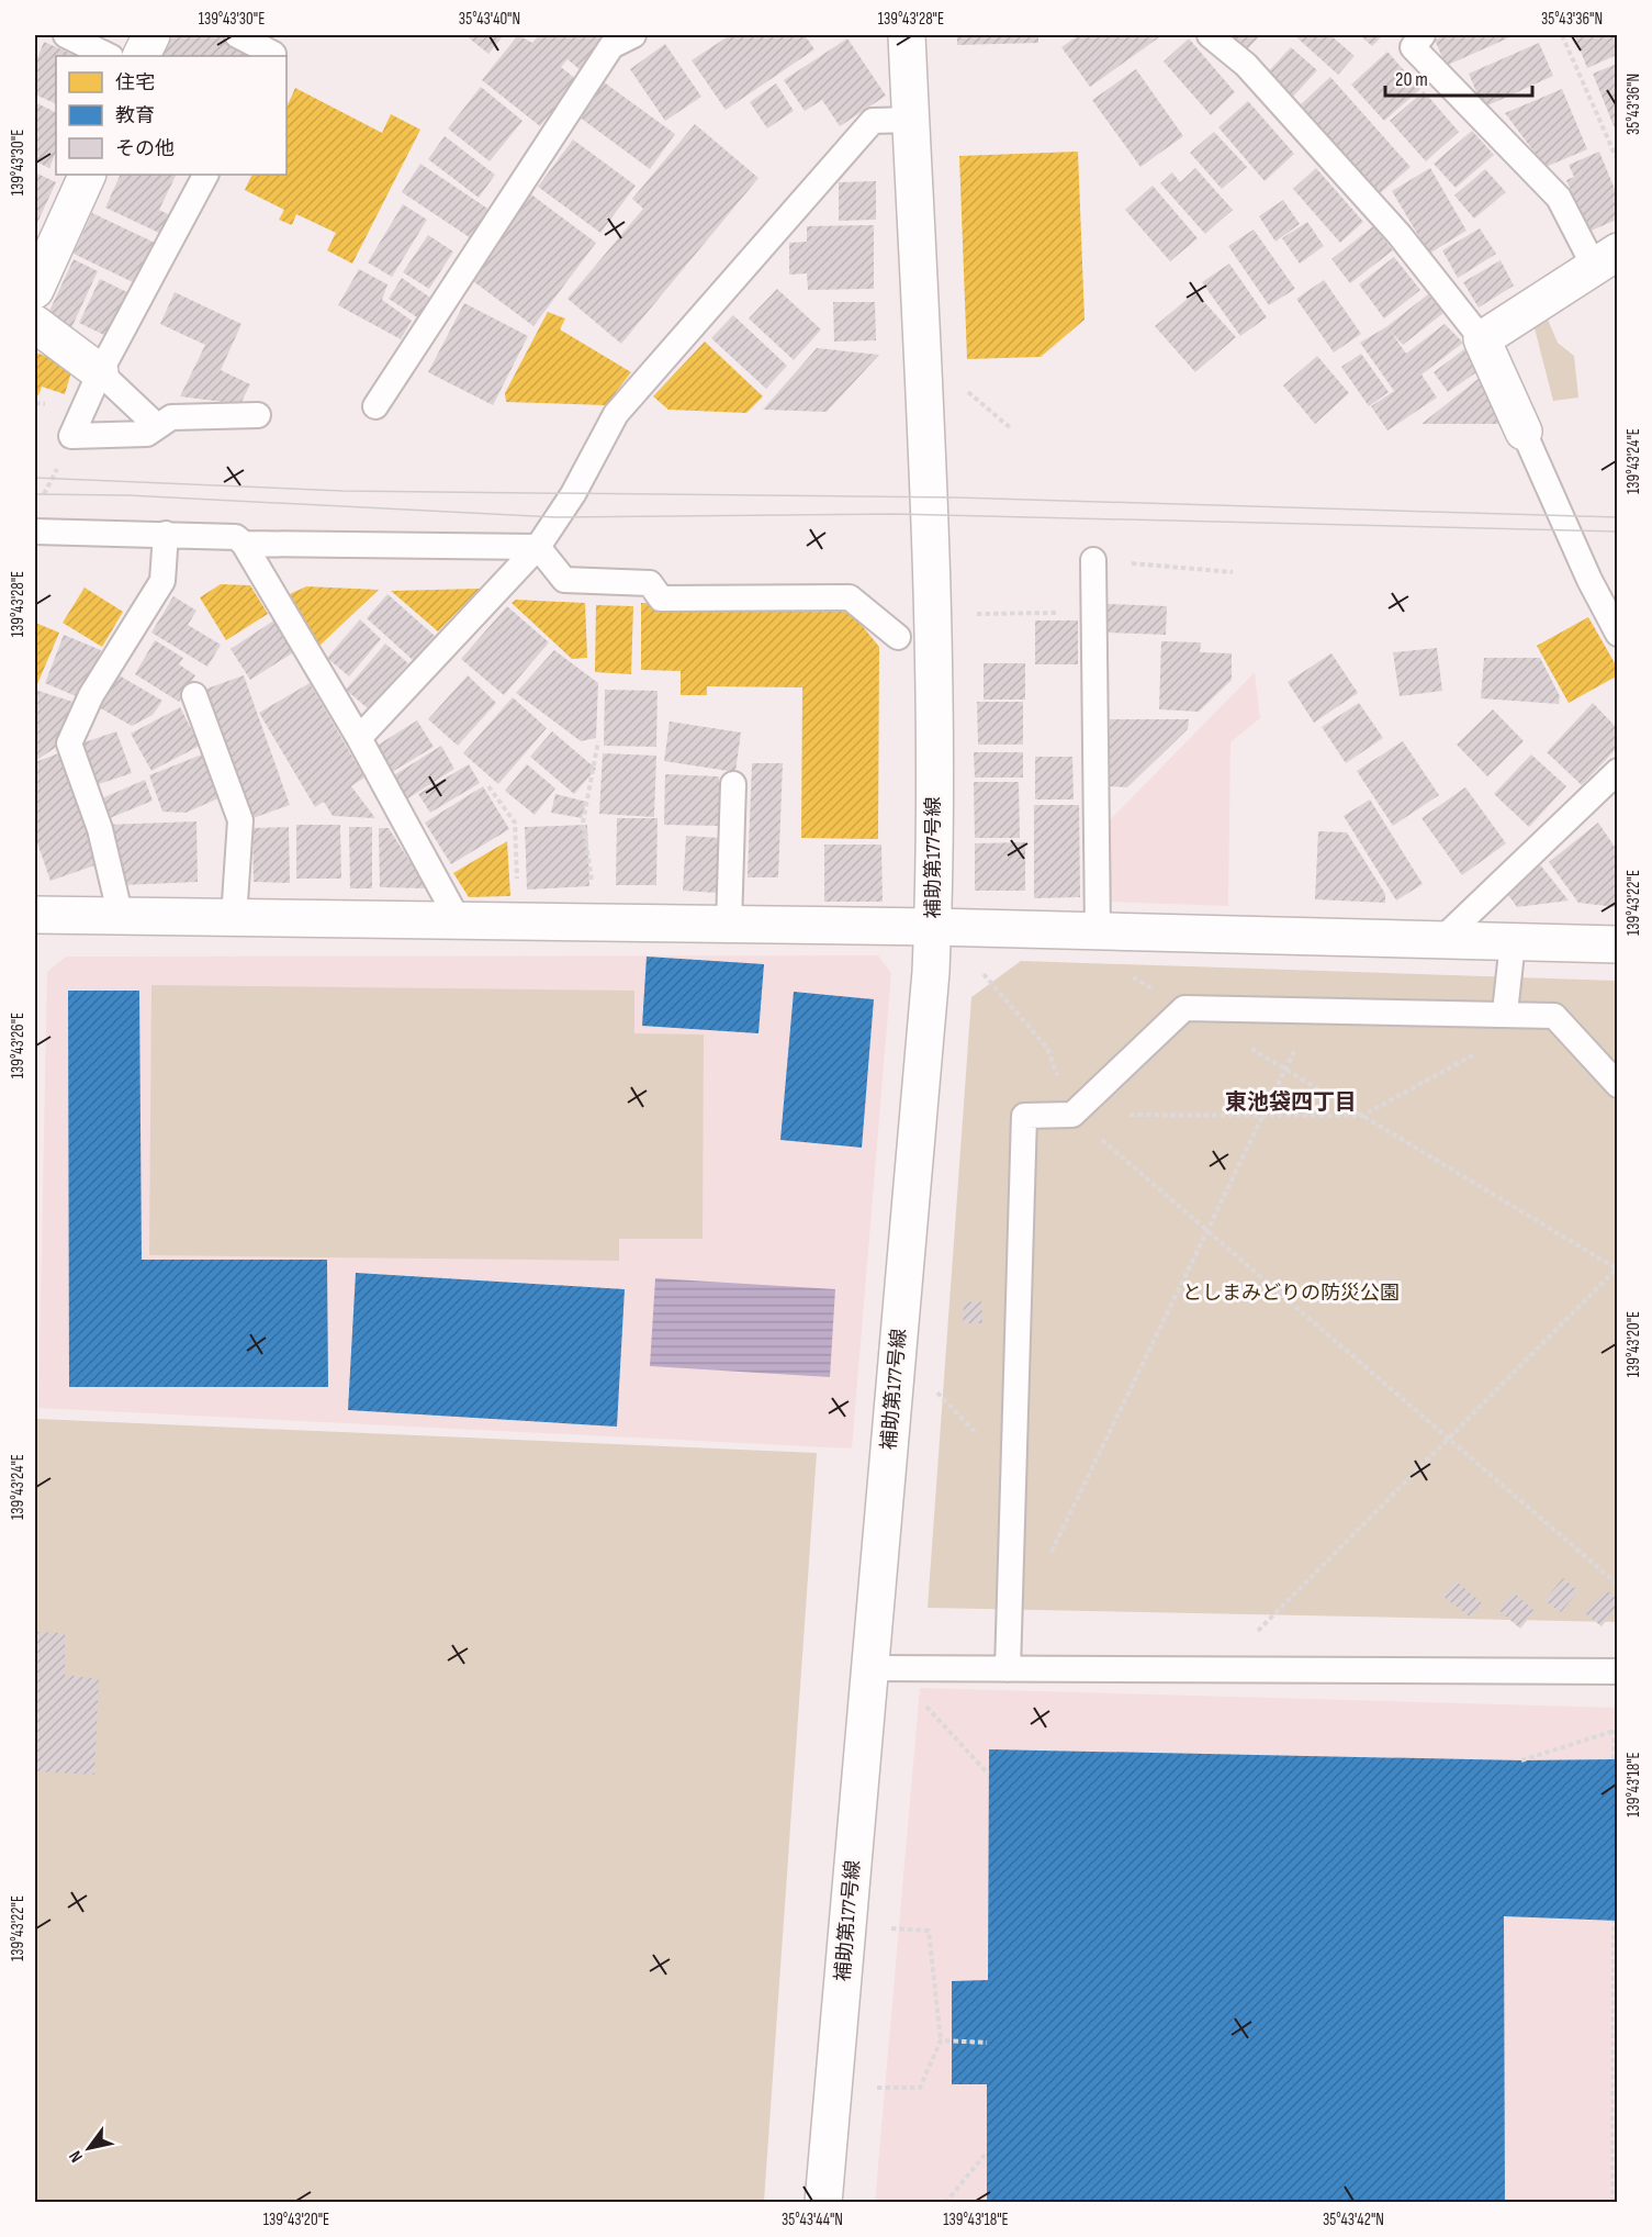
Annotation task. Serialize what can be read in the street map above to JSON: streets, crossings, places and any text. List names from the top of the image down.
{
  "streets": {
    "street": ["補助第177号線"]
  },
  "districts": ["東池袋四丁目"],
  "parks": ["としまみどりの防災公園"],
  "legend": ["住宅", "教育", "その他"],
  "scale_bar": "20 m",
  "north": "bottom left",
  "coordinates": [
    "139°43'30\"E",
    "35°43'40\"N",
    "139°43'28\"E",
    "35°43'36\"N",
    "139°43'24\"E",
    "139°43'22\"E",
    "139°43'26\"E",
    "139°43'20\"E",
    "139°43'18\"E",
    "35°43'44\"N",
    "35°43'42\"N"
  ]
}
